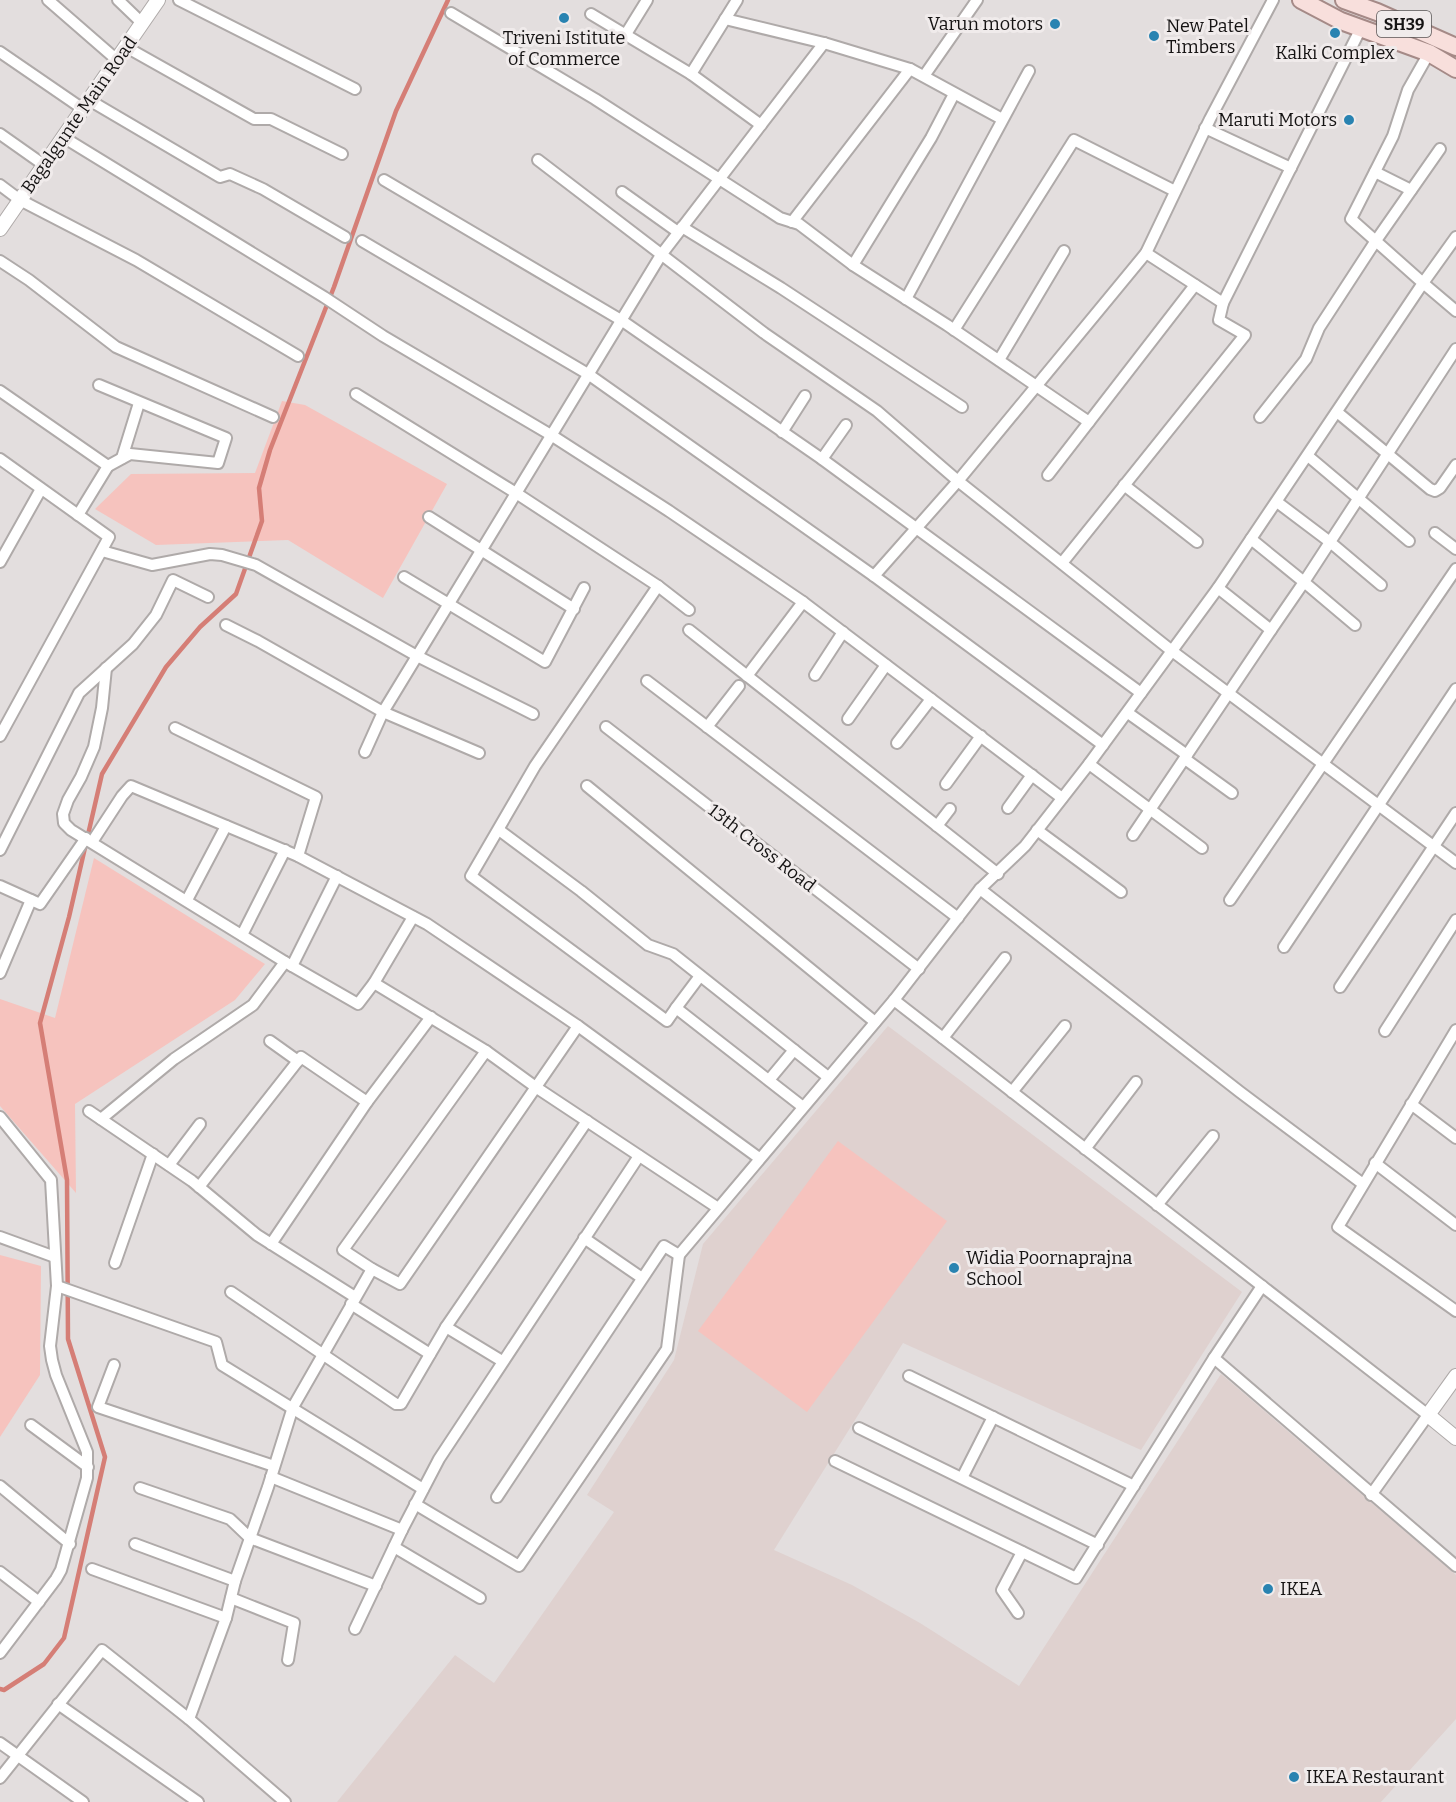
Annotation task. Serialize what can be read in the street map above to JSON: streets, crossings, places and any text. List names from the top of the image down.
{
  "streets": {
    "main road": ["SH39"],
    "street": ["Bagalgunte Main Road", "13th Cross Road"]
  },
  "places": [
    "Triveni Istitute of Commerce",
    "Varun motors",
    "Kalki Complex",
    "New Patel Timbers",
    "Maruti Motors",
    "Widia Poornaprajna School",
    "IKEA",
    "IKEA Restaurant"
  ]
}
